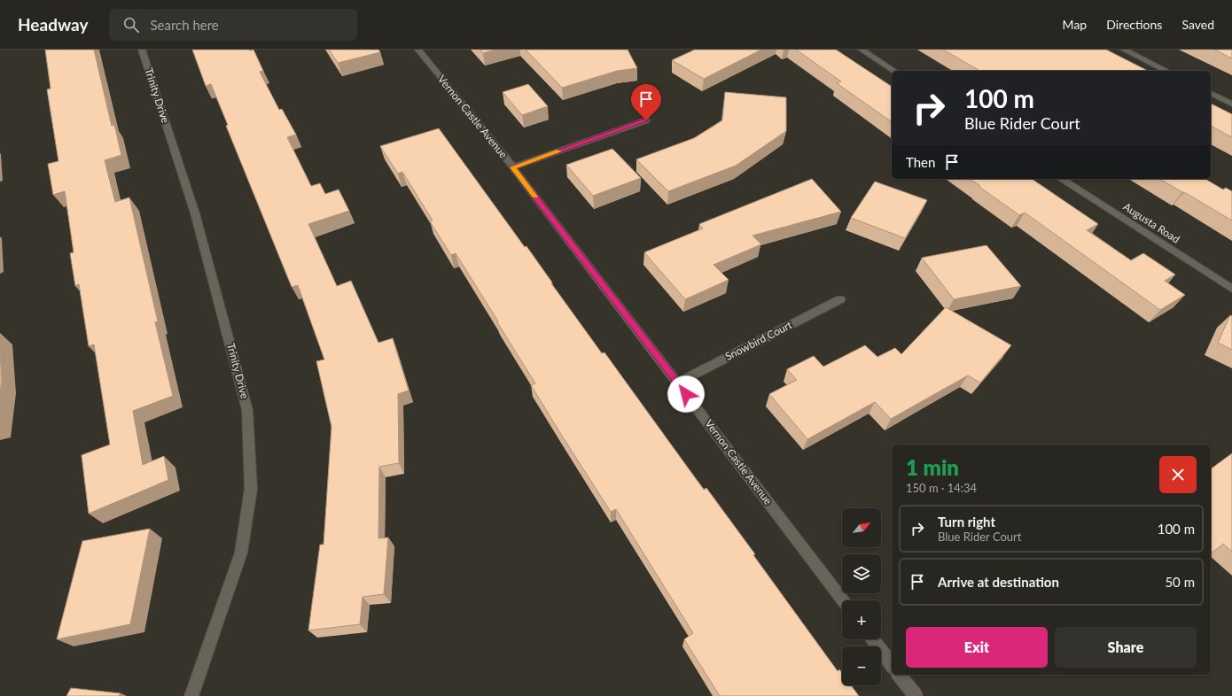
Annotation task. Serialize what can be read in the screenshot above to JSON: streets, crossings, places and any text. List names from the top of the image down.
{
  "streets": {
    "street": [
      "Trinity Drive",
      "Vernon Castle Avenue",
      "Augusta Road",
      "Snowbird Court"
    ]
  },
  "crossings": [
    ["Vernon Castle Avenue", "Snowbird Court"]
  ],
  "north": "top right",
  "page": {
    "header": "Headway",
    "search": "Search here",
    "nav": ["Map", "Directions", "Saved"],
    "turn": ["100 m", "Blue Rider Court"],
    "then": "Then",
    "heading": ["1 min", "150 m · 14:34"],
    "list": [
      {
        "name": "Turn right",
        "note": "Blue Rider Court",
        "value": "100 m"
      },
      {
        "name": "Arrive at destination",
        "value": "50 m"
      }
    ],
    "map_buttons": ["+", "−"],
    "buttons": ["Exit", "Share"]
  }
}
